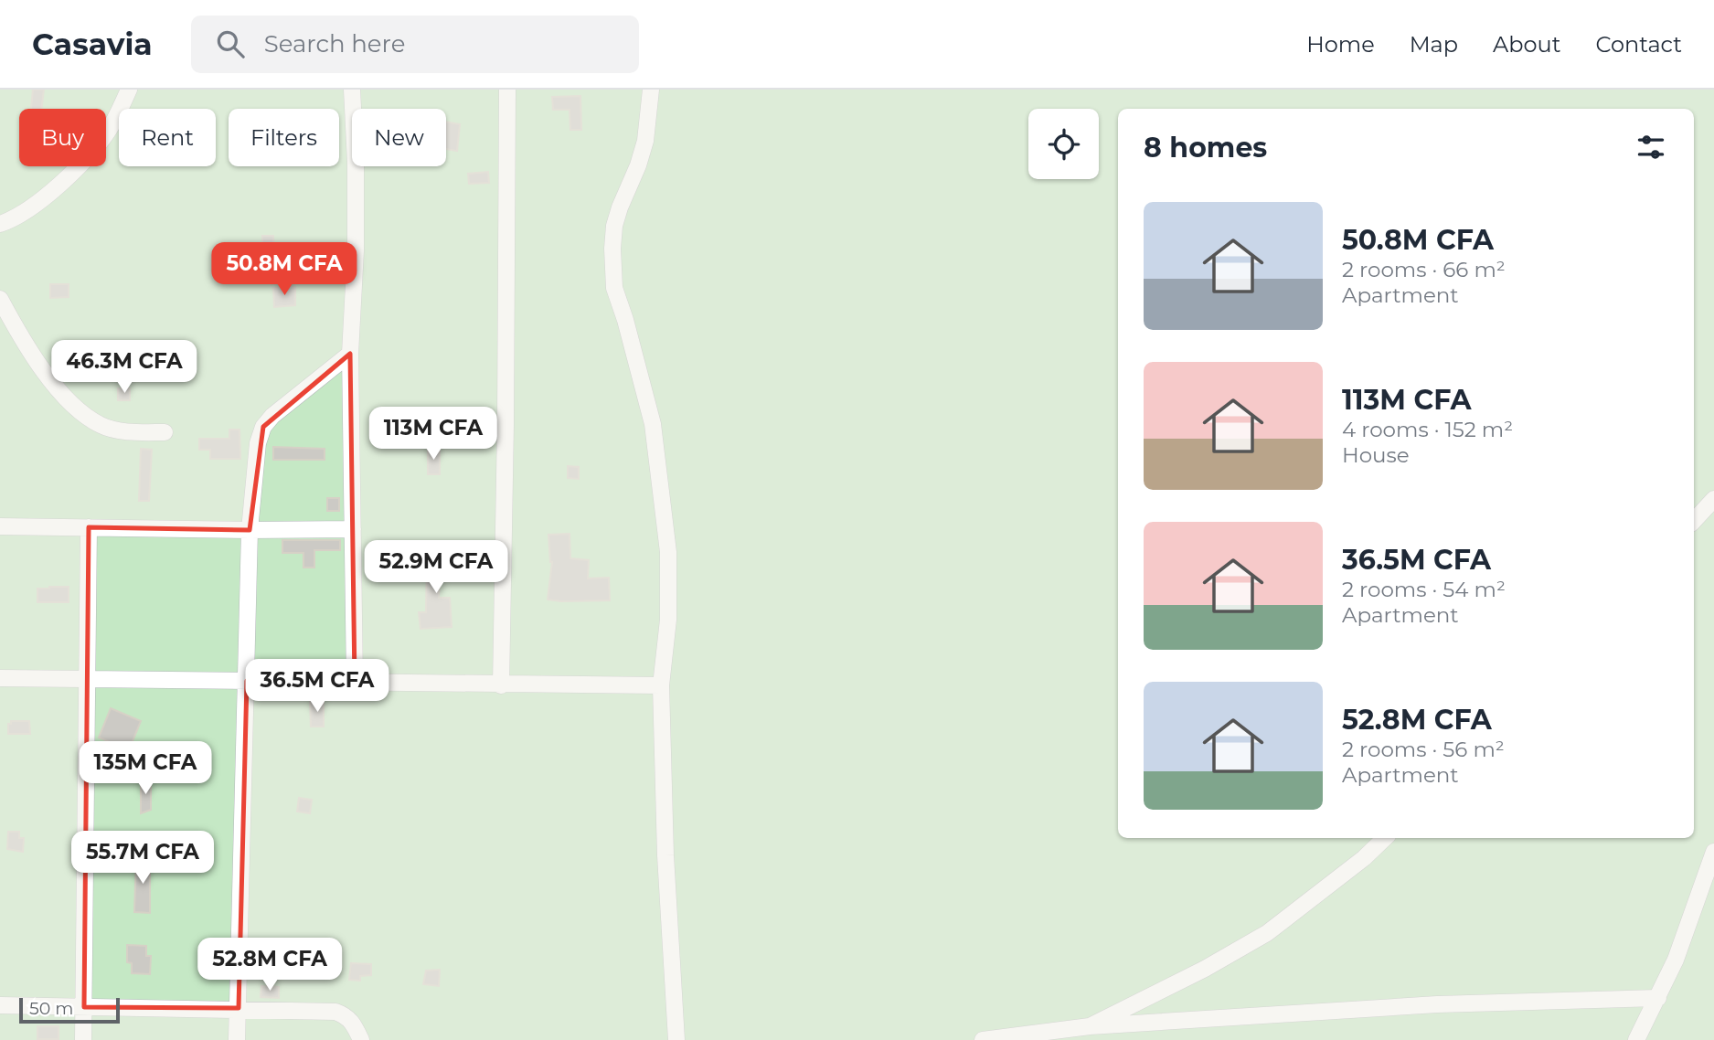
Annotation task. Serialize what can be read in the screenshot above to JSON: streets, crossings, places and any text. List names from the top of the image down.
{
  "scale_bar": "50 m",
  "page": {
    "header": "Casavia",
    "search": "Search here",
    "nav": [
      "Home",
      "Map",
      "About",
      "Contact"
    ],
    "chip": [
      "Buy",
      "Rent",
      "Filters",
      "New"
    ],
    "heading": "8 homes",
    "list": [
      {
        "name": "50.8M CFA",
        "note": "2 rooms · 66 m² · Apartment"
      },
      {
        "name": "113M CFA",
        "note": "4 rooms · 152 m² · House"
      },
      {
        "name": "36.5M CFA",
        "note": "2 rooms · 54 m² · Apartment"
      },
      {
        "name": "52.8M CFA",
        "note": "2 rooms · 56 m² · Apartment"
      }
    ],
    "price": [
      "50.8M CFA",
      "46.3M CFA",
      "113M CFA",
      "52.9M CFA",
      "36.5M CFA",
      "135M CFA",
      "55.7M CFA",
      "52.8M CFA"
    ],
    "scale": "50 m"
  }
}
